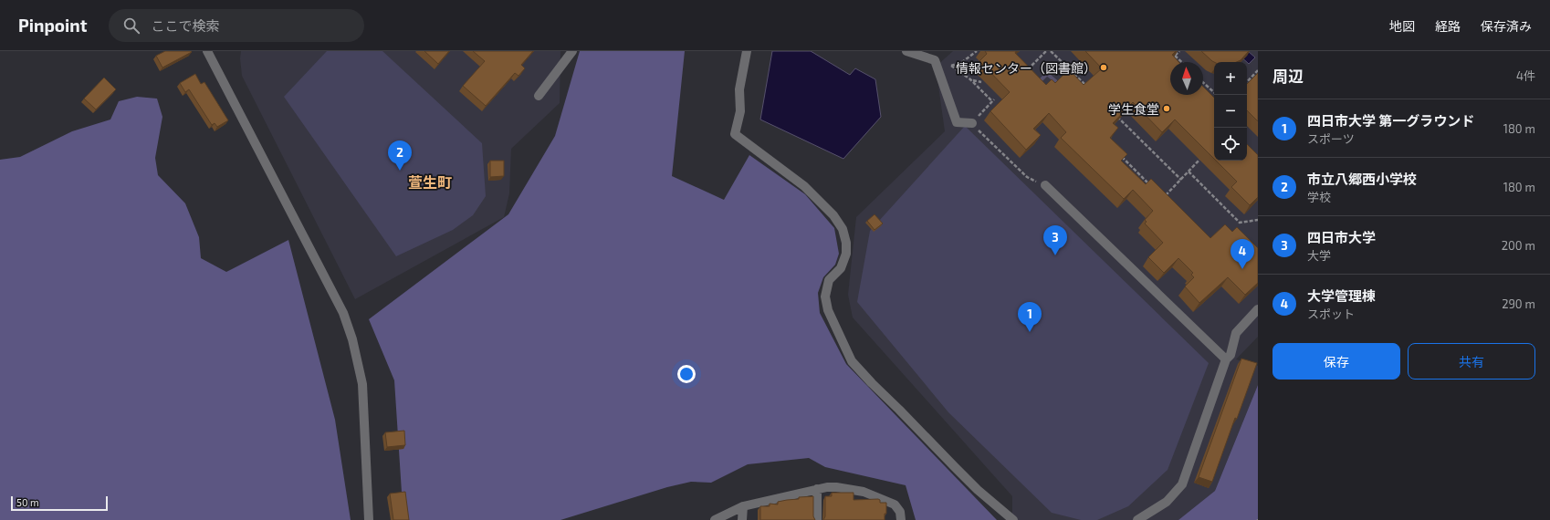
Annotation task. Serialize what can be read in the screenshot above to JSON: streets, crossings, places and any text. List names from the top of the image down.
{
  "districts": ["萱生町"],
  "places": ["情報センター（図書館）", "学生食堂"],
  "scale_bar": "50 m",
  "north": "top",
  "page": {
    "header": "Pinpoint",
    "search": "ここで検索",
    "nav": ["地図", "経路", "保存済み"],
    "heading": ["周辺", "4件"],
    "map_buttons": ["+", "−"],
    "list": [
      {
        "mark": "1",
        "name": "四日市大学 第一グラウンド",
        "note": "スポーツ",
        "value": "180 m"
      },
      {
        "mark": "2",
        "name": "市立八郷西小学校",
        "note": "学校",
        "value": "180 m"
      },
      {
        "mark": "3",
        "name": "四日市大学",
        "note": "大学",
        "value": "200 m"
      },
      {
        "mark": "4",
        "name": "大学管理棟",
        "note": "スポット",
        "value": "290 m"
      }
    ],
    "pins": [
      "2",
      "3",
      "4",
      "1"
    ],
    "buttons": ["保存", "共有"],
    "scale": "50 m"
  }
}
